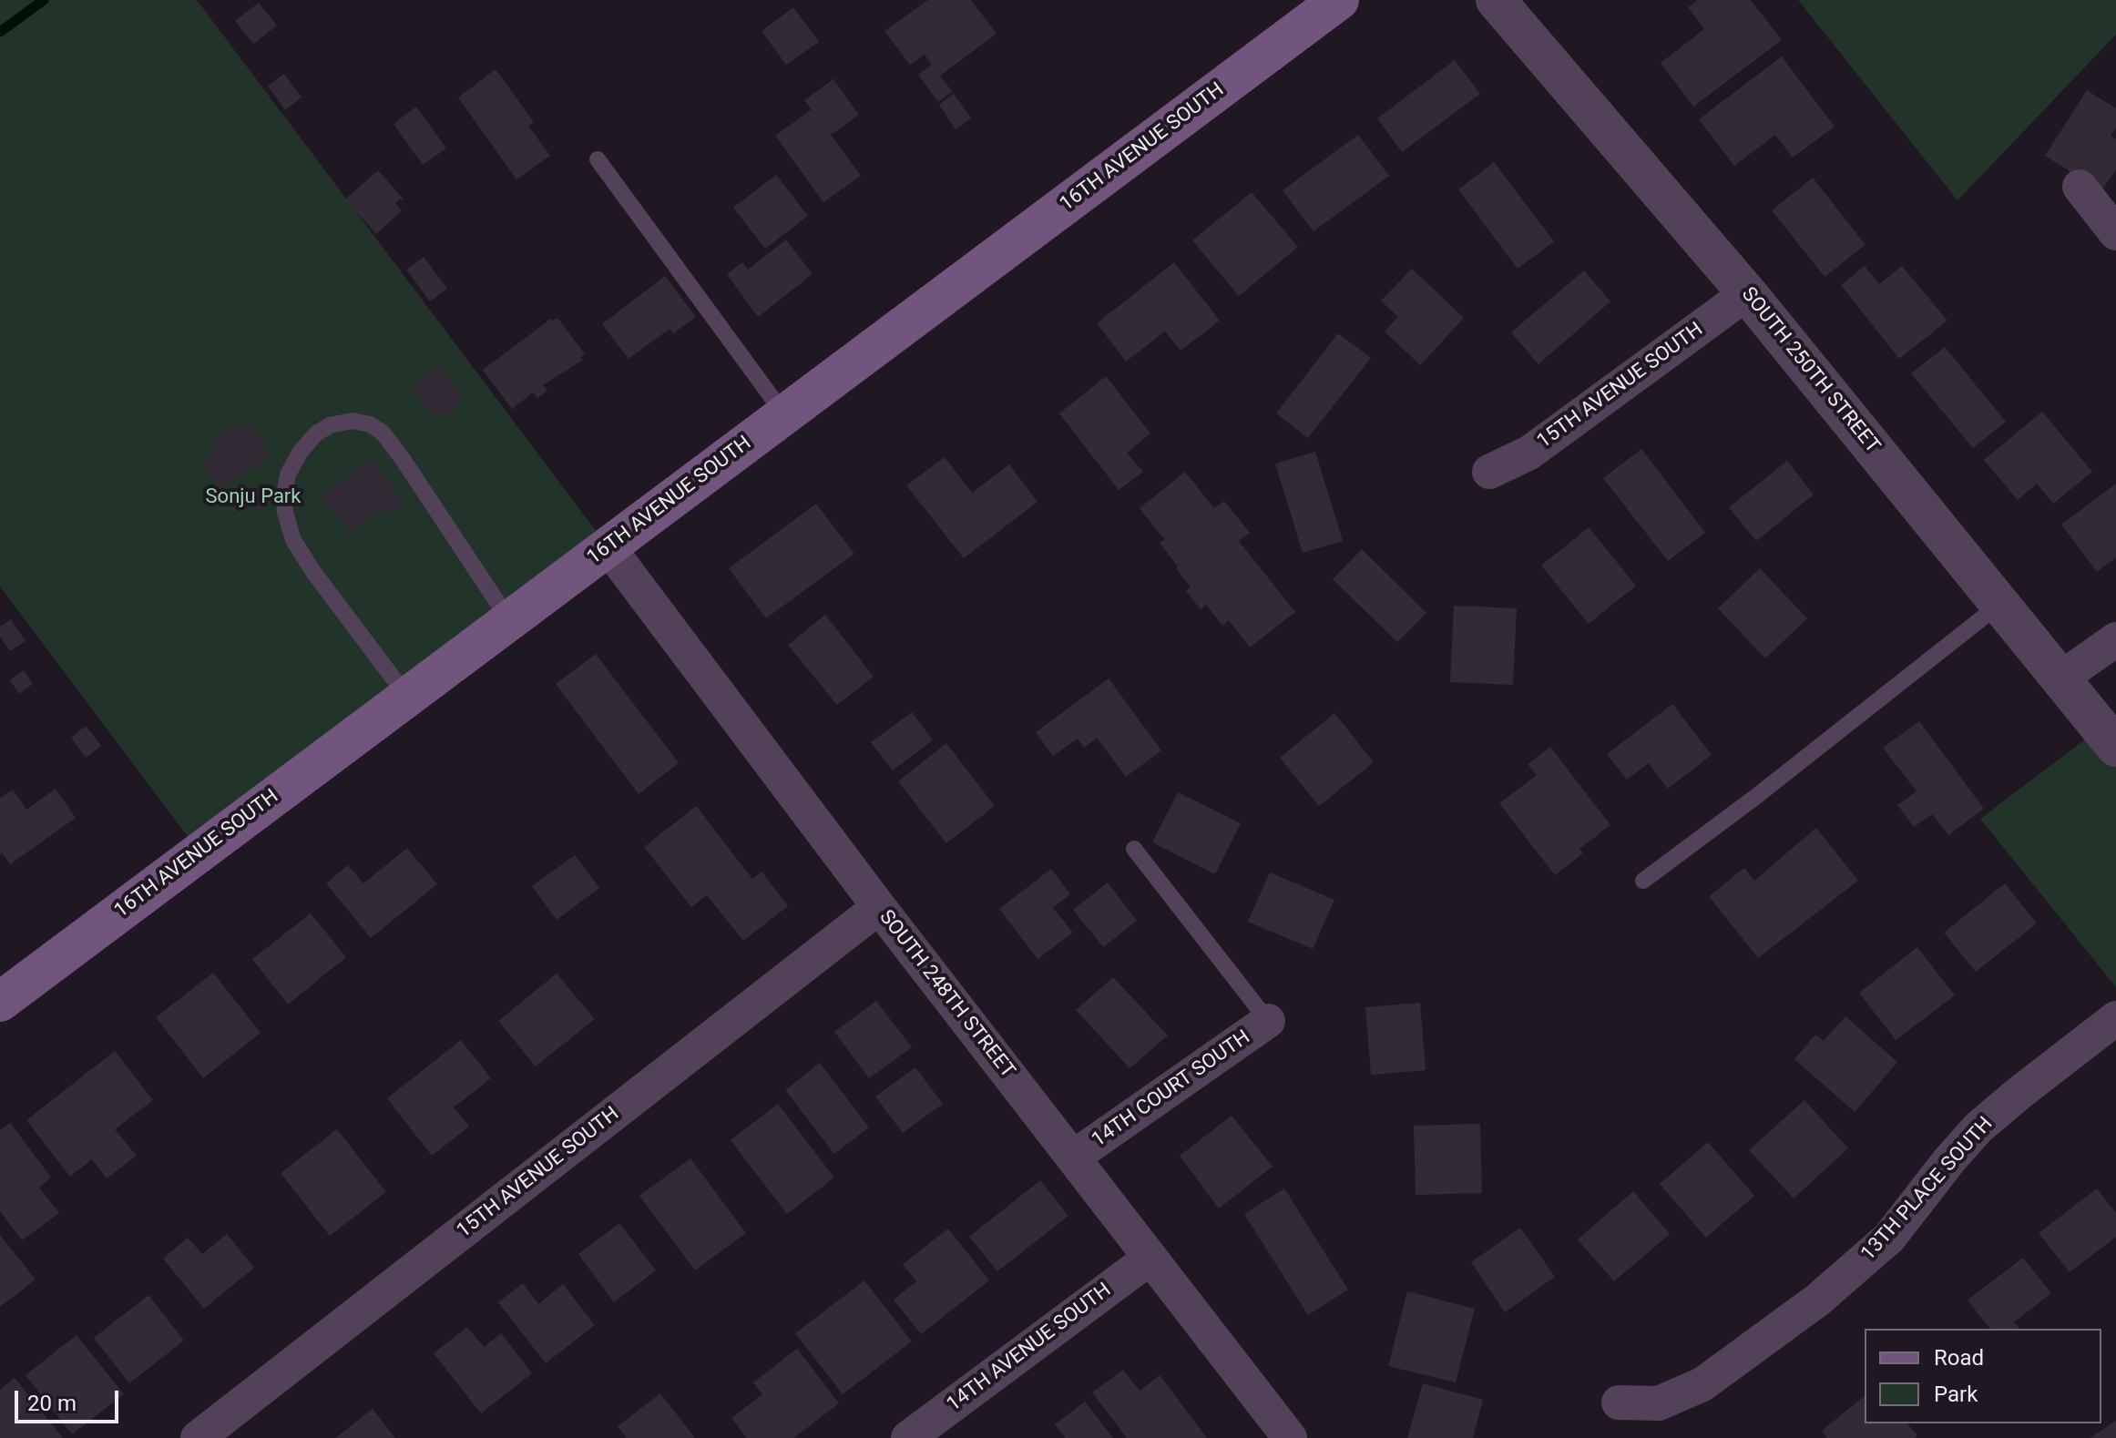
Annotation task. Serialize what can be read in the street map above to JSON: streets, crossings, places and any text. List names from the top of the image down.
{
  "streets": {
    "main road": ["16TH AVENUE SOUTH"],
    "street": [
      "SOUTH 250TH STREET",
      "15TH AVENUE SOUTH",
      "SOUTH 248TH STREET",
      "14TH COURT SOUTH",
      "13TH PLACE SOUTH",
      "14TH AVENUE SOUTH"
    ]
  },
  "crossings": [
    ["16TH AVENUE SOUTH", "SOUTH 248TH STREET"],
    ["SOUTH 250TH STREET", "15TH AVENUE SOUTH"],
    ["15TH AVENUE SOUTH", "SOUTH 248TH STREET"],
    ["SOUTH 248TH STREET", "14TH COURT SOUTH"],
    ["SOUTH 248TH STREET", "14TH AVENUE SOUTH"]
  ],
  "parks": ["Sonju Park"],
  "legend": ["Road", "Park"],
  "scale_bar": "20 m"
}
